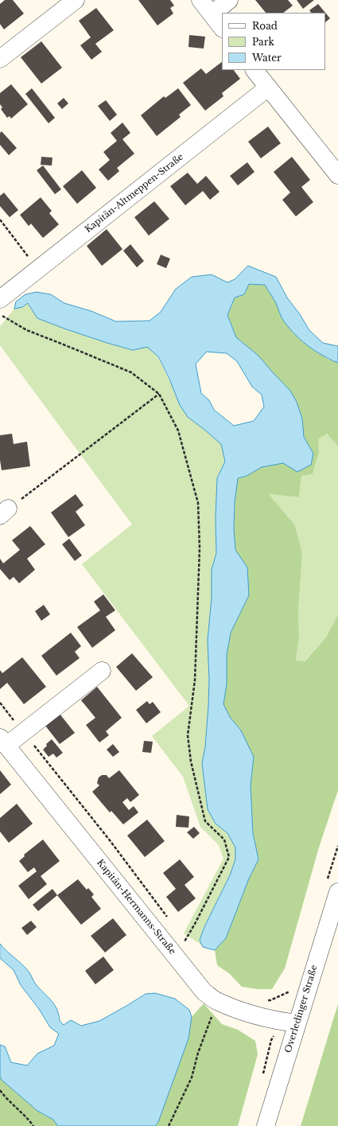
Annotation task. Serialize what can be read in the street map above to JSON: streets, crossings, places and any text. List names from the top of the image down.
{
  "streets": {
    "street": ["Kapitän-Altmeppen-Straße", "Kapitän-Hermanns-Straße", "Overledinger Straße"]
  },
  "crossings": [
    ["Kapitän-Hermanns-Straße", "Overledinger Straße"]
  ],
  "legend": ["Road", "Park", "Water"]
}
